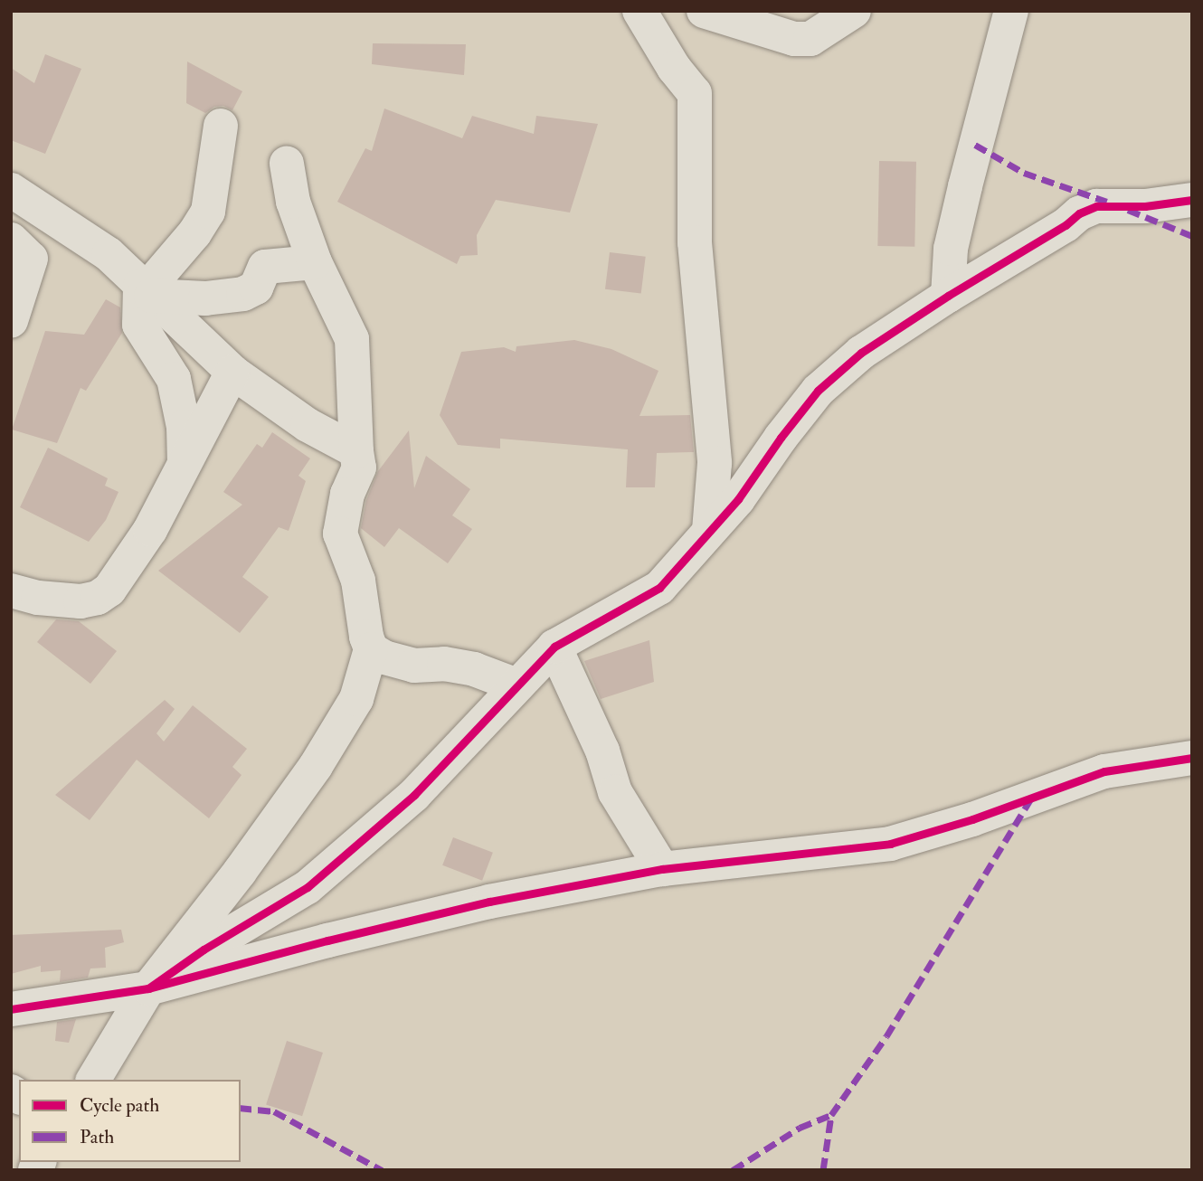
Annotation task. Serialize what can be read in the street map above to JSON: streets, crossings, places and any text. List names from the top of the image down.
{
  "legend": ["Cycle path", "Path"]
}
